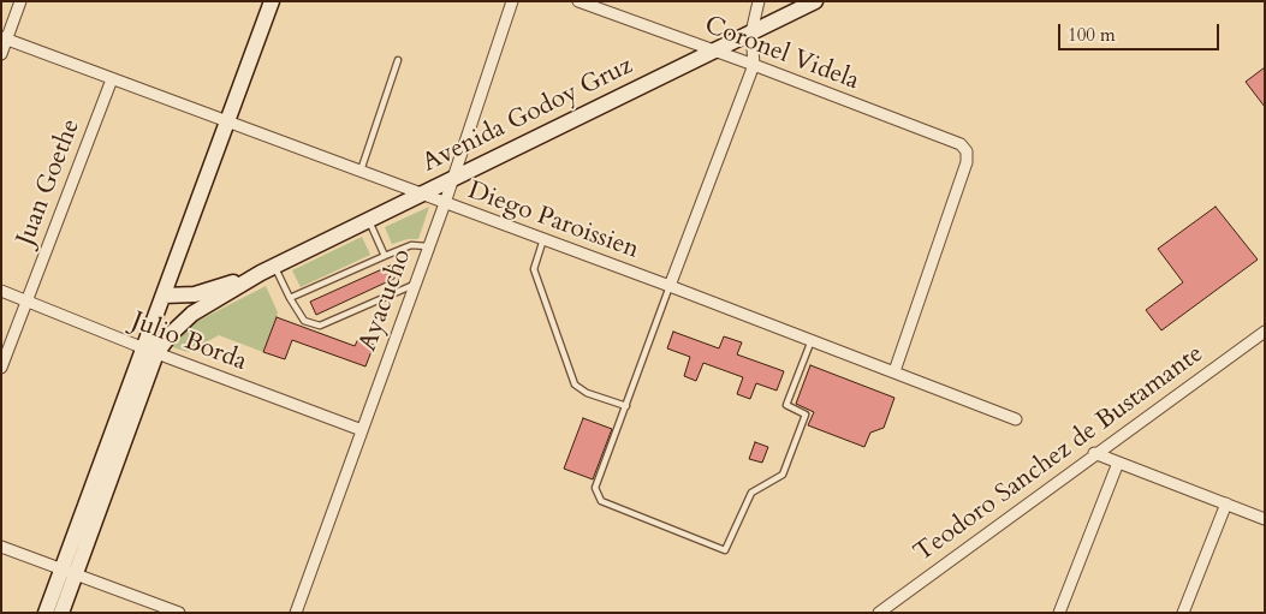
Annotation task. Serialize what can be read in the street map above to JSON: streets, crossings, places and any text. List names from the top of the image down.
{
  "streets": {
    "main road": ["Avenida Godoy Gruz"],
    "street": [
      "Coronel Videla",
      "Juan Goethe",
      "Diego Paroissien",
      "Ayacucho",
      "Julio Borda",
      "Teodoro Sanchez de Bustamante"
    ]
  },
  "crossings": [
    ["Coronel Videla", "Avenida Godoy Gruz"],
    ["Coronel Videla", "Diego Paroissien"],
    ["Avenida Godoy Gruz", "Diego Paroissien"],
    ["Avenida Godoy Gruz", "Ayacucho"],
    ["Avenida Godoy Gruz", "Julio Borda"],
    ["Juan Goethe", "Diego Paroissien"],
    ["Juan Goethe", "Julio Borda"],
    ["Diego Paroissien", "Ayacucho"],
    ["Ayacucho", "Julio Borda"]
  ],
  "scale_bar": "100 m"
}
